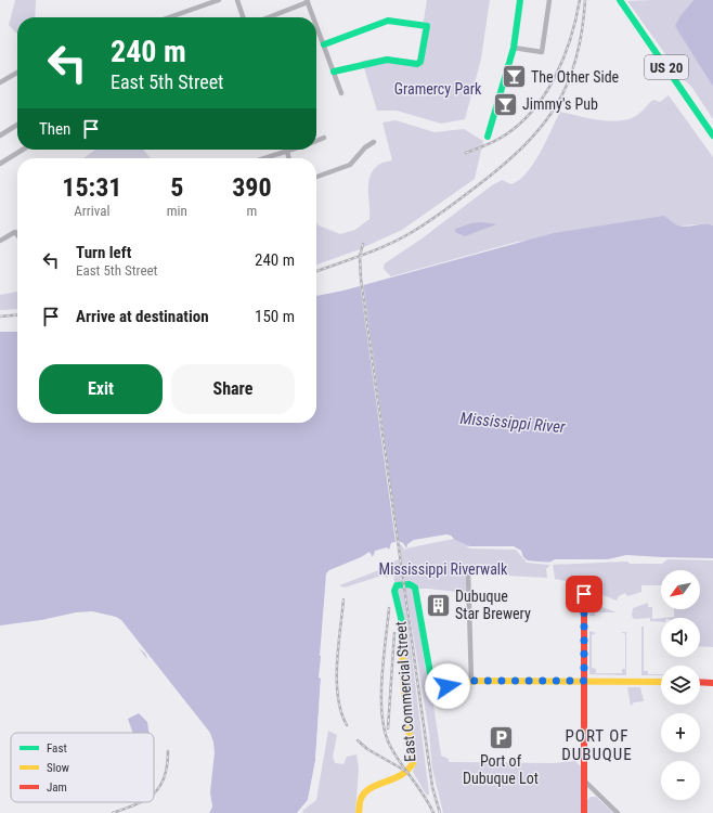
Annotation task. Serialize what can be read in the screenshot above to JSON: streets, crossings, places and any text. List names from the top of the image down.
{
  "streets": {
    "main road": ["US 20", "East Commercial Street"]
  },
  "districts": ["PORT OF DUBUQUE"],
  "water": ["Mississippi River"],
  "parks": ["Gramercy Park", "Mississippi Riverwalk"],
  "places": {
    "bar": ["The Other Side", "Jimmy's Pub"],
    "building": ["Dubuque Star Brewery"],
    "parking": ["Port of Dubuque Lot"]
  },
  "legend": ["Fast", "Slow", "Jam"],
  "north": "bottom left",
  "page": {
    "turn": ["240 m", "East 5th Street"],
    "then": "Then",
    "eta": [
      "15:31",
      "Arrival",
      "5",
      "min",
      "390",
      "m"
    ],
    "list": [
      {
        "name": "Turn left",
        "note": "East 5th Street",
        "value": "240 m"
      },
      {
        "name": "Arrive at destination",
        "value": "150 m"
      }
    ],
    "buttons": ["Exit", "Share"],
    "map_buttons": ["+", "−"]
  }
}
